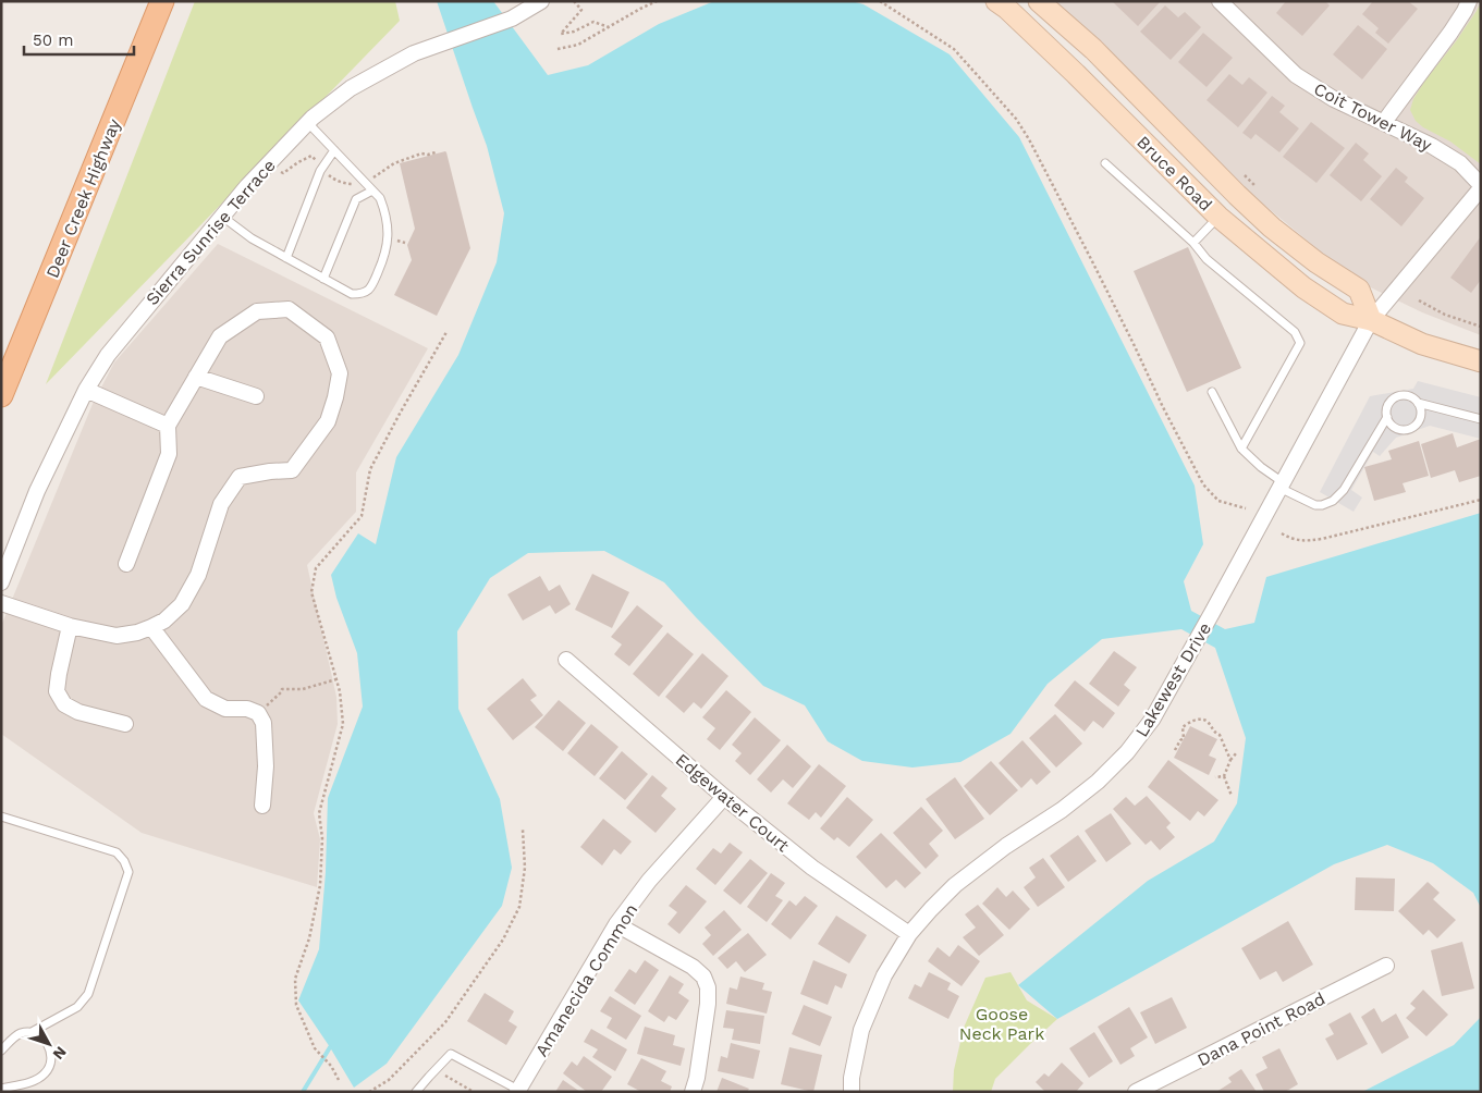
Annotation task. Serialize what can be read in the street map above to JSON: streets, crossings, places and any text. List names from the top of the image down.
{
  "streets": {
    "main road": ["Bruce Road", "Deer Creek Highway"],
    "street": [
      "Coit Tower Way",
      "Sierra Sunrise Terrace",
      "Lakewest Drive",
      "Edgewater Court",
      "Amanecida Common",
      "Dana Point Road"
    ]
  },
  "crossings": [
    ["Coit Tower Way", "Lakewest Drive"],
    ["Bruce Road", "Lakewest Drive"],
    ["Lakewest Drive", "Edgewater Court"],
    ["Edgewater Court", "Amanecida Common"]
  ],
  "parks": ["Goose Neck Park"],
  "scale_bar": "50 m",
  "north": "bottom right"
}
